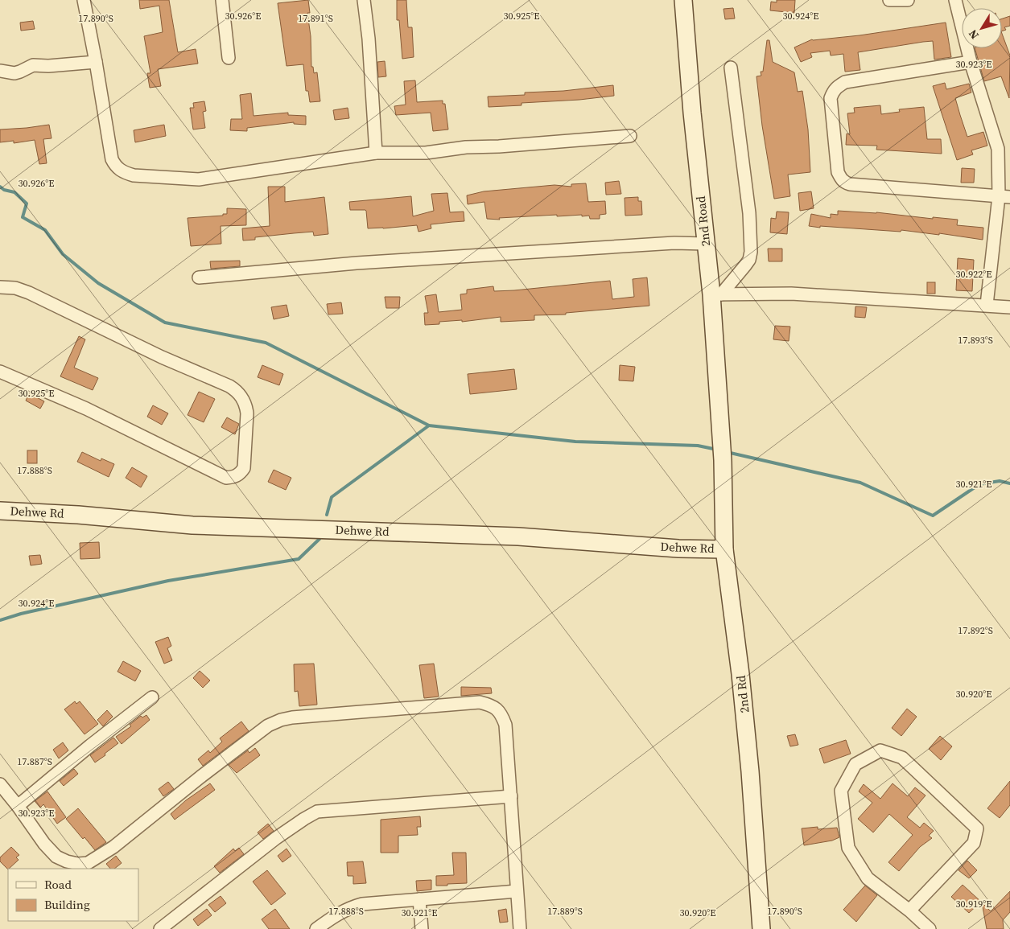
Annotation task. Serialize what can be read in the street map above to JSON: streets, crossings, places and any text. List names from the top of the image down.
{
  "streets": {
    "street": ["2nd Road", "Dehwe Rd", "2nd Rd"]
  },
  "crossings": [
    ["2nd Road", "2nd Rd"],
    ["Dehwe Rd", "2nd Rd"]
  ],
  "legend": ["Road", "Building"],
  "north": "bottom left",
  "coordinates": [
    "30.926°E",
    "30.925°E",
    "30.924°E",
    "17.890°S",
    "17.891°S",
    "30.923°E",
    "30.922°E",
    "17.893°S",
    "17.888°S",
    "30.921°E",
    "17.892°S",
    "30.920°E",
    "17.887°S",
    "30.919°E",
    "17.889°S"
  ]
}
